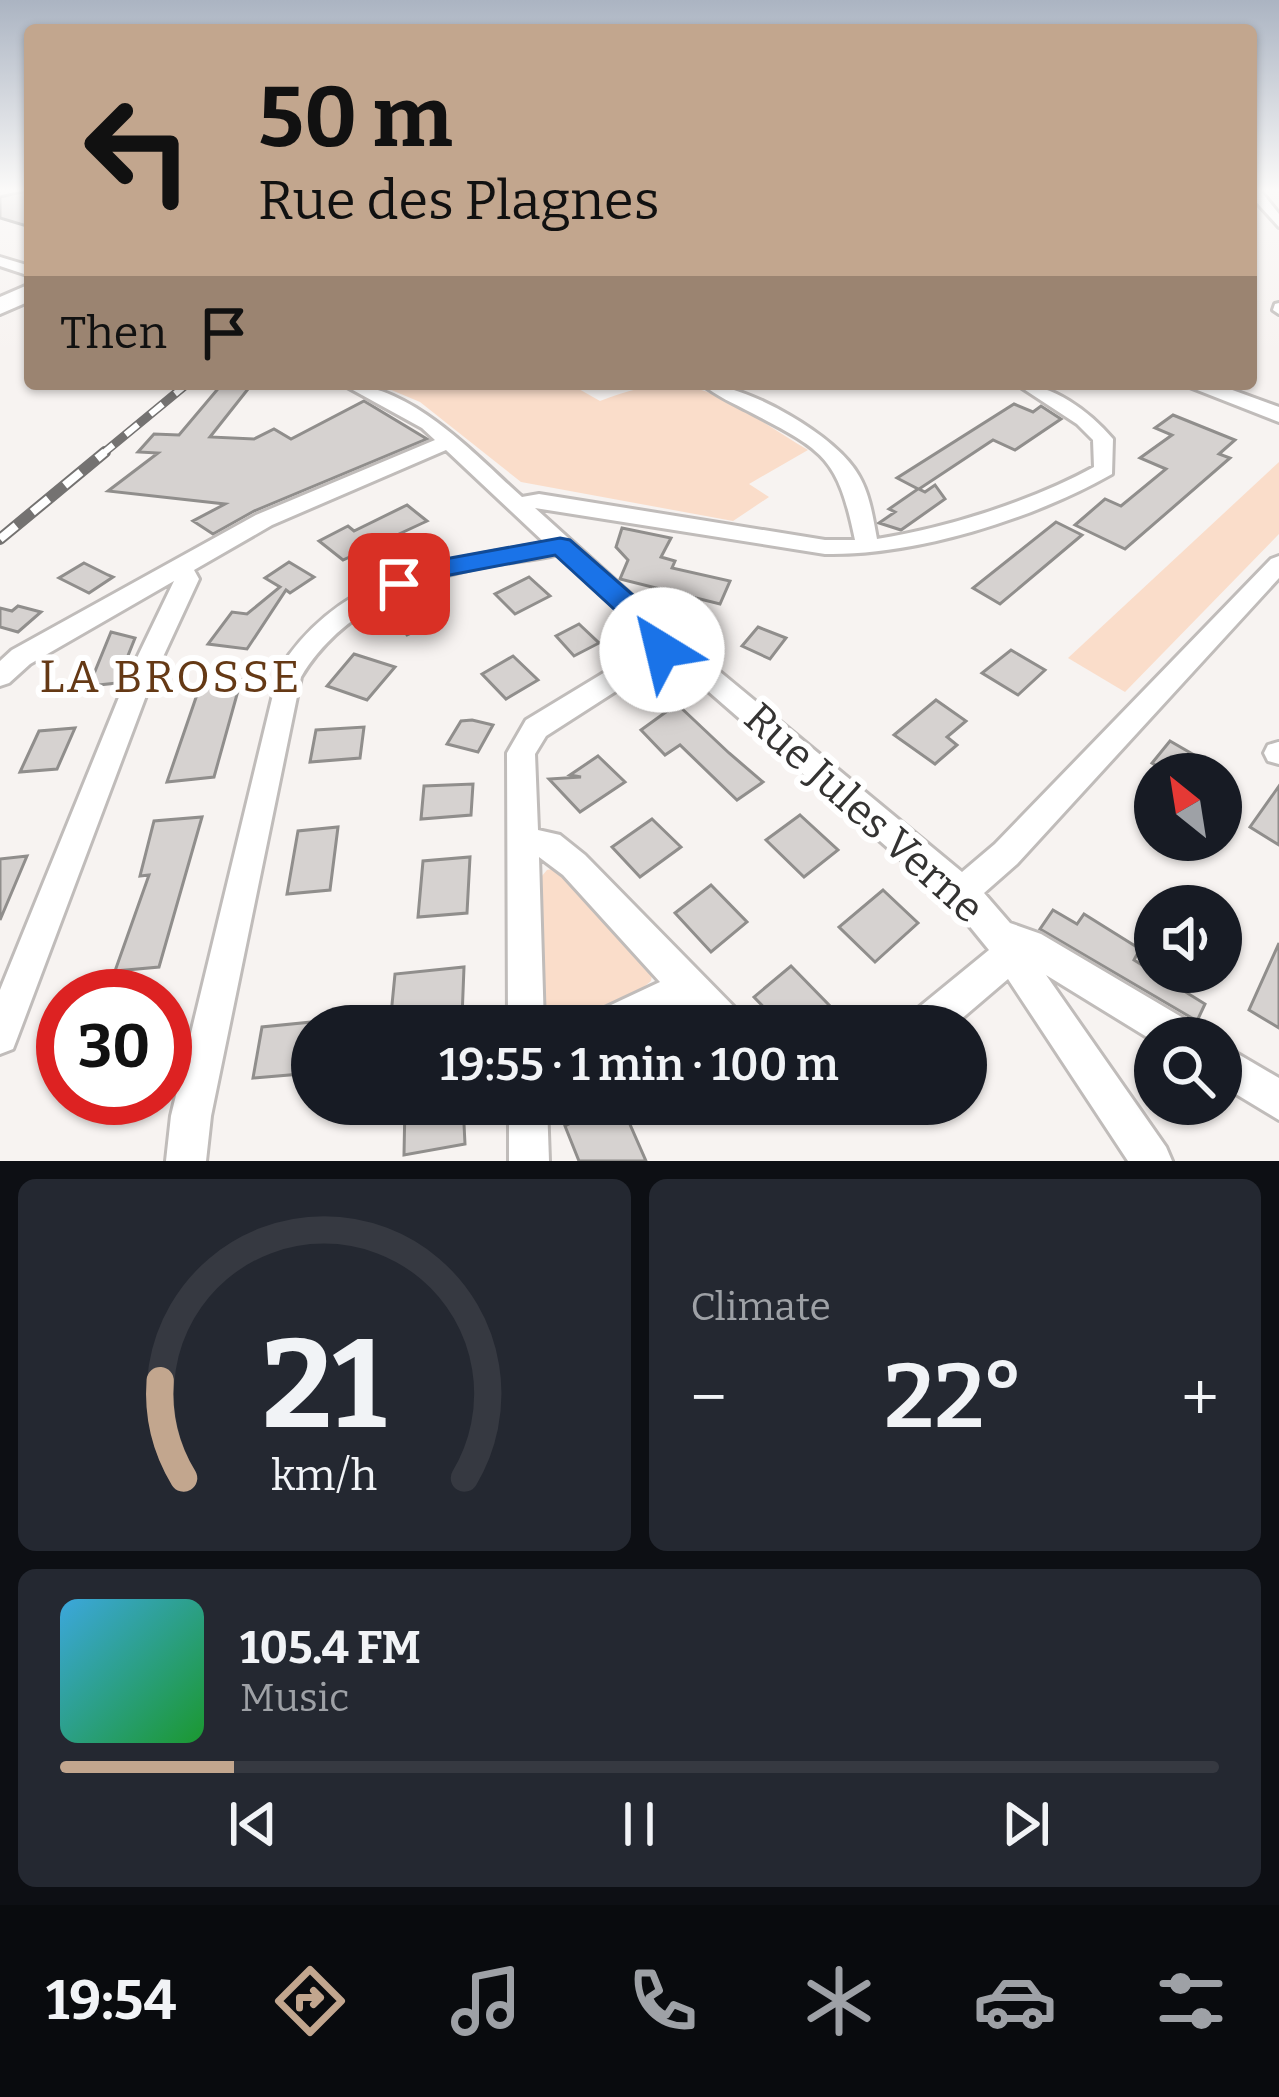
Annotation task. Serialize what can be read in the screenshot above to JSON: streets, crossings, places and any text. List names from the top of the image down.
{
  "streets": {
    "street": ["Rue Jules Verne"]
  },
  "districts": ["LA BROSSE"],
  "north": "top left",
  "page": {
    "turn": ["50 m", "Rue des Plagnes"],
    "then": "Then",
    "limit": "30",
    "trip": "19:55 · 1 min · 100 m",
    "tile": "Climate",
    "heat": ["−", "22°", "+"],
    "song": ["105.4 FM", "Music"],
    "tabs": "19:54",
    "gauge": ["21", "km/h"]
  }
}
